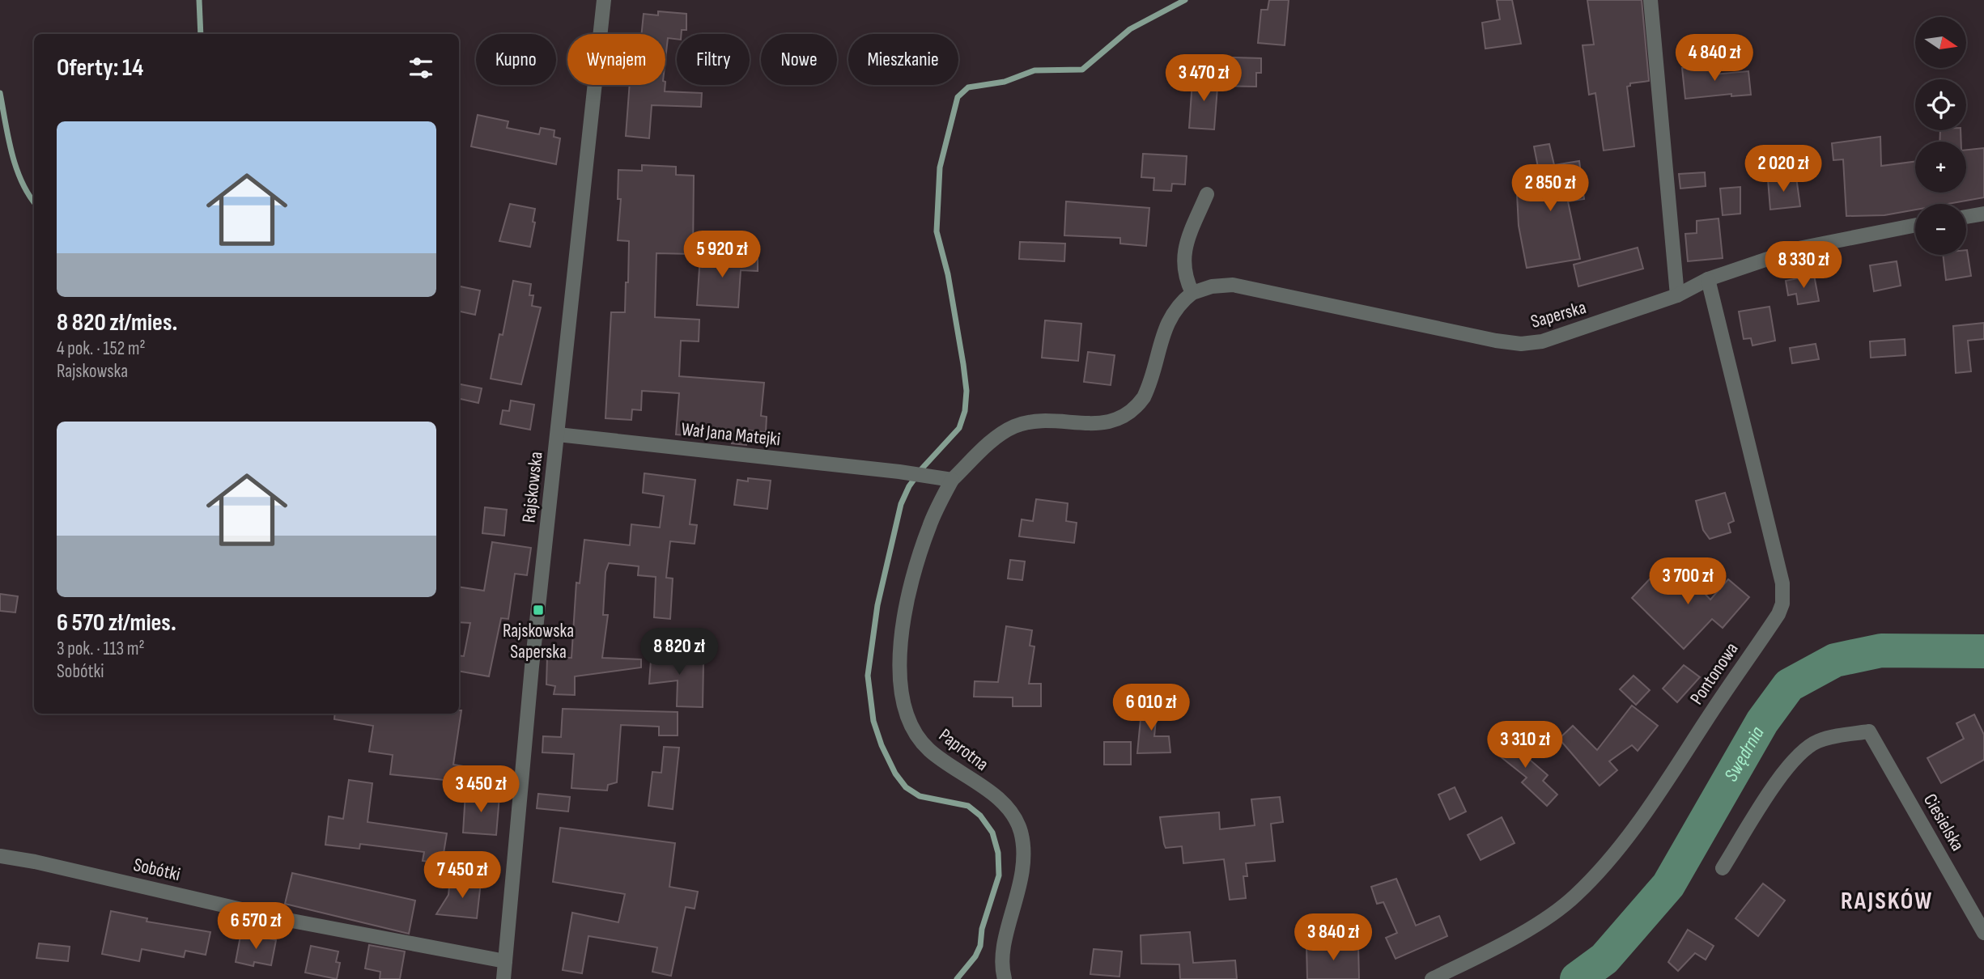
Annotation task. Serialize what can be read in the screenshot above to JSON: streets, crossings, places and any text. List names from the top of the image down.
{
  "streets": {
    "street": [
      "Saperska",
      "Wał Jana Matejki",
      "Rajskowska",
      "Pontonowa",
      "Paprotna",
      "Ciesielska",
      "Sobótki"
    ]
  },
  "crossings": [
    ["Saperska", "Pontonowa"],
    ["Wał Jana Matejki", "Rajskowska"],
    ["Wał Jana Matejki", "Paprotna"],
    ["Rajskowska", "Sobótki"]
  ],
  "districts": ["RAJSKÓW"],
  "water": ["Swędrnia"],
  "places": {
    "transit": ["Rajskowska Saperska"]
  },
  "north": "right",
  "page": {
    "map_buttons": ["+", "−"],
    "price": [
      "4 840 zł",
      "3 470 zł",
      "2 020 zł",
      "2 850 zł",
      "5 920 zł",
      "8 330 zł",
      "3 700 zł",
      "8 820 zł",
      "6 010 zł",
      "3 310 zł",
      "3 450 zł",
      "7 450 zł",
      "6 570 zł",
      "3 840 zł"
    ],
    "chip": [
      "Kupno",
      "Wynajem",
      "Filtry",
      "Nowe",
      "Mieszkanie"
    ],
    "heading": "Oferty: 14",
    "list": [
      {
        "name": "8 820 zł/mies.",
        "note": "4 pok. · 152 m² · Rajskowska"
      },
      {
        "name": "6 570 zł/mies.",
        "note": "3 pok. · 113 m² · Sobótki"
      }
    ]
  }
}
